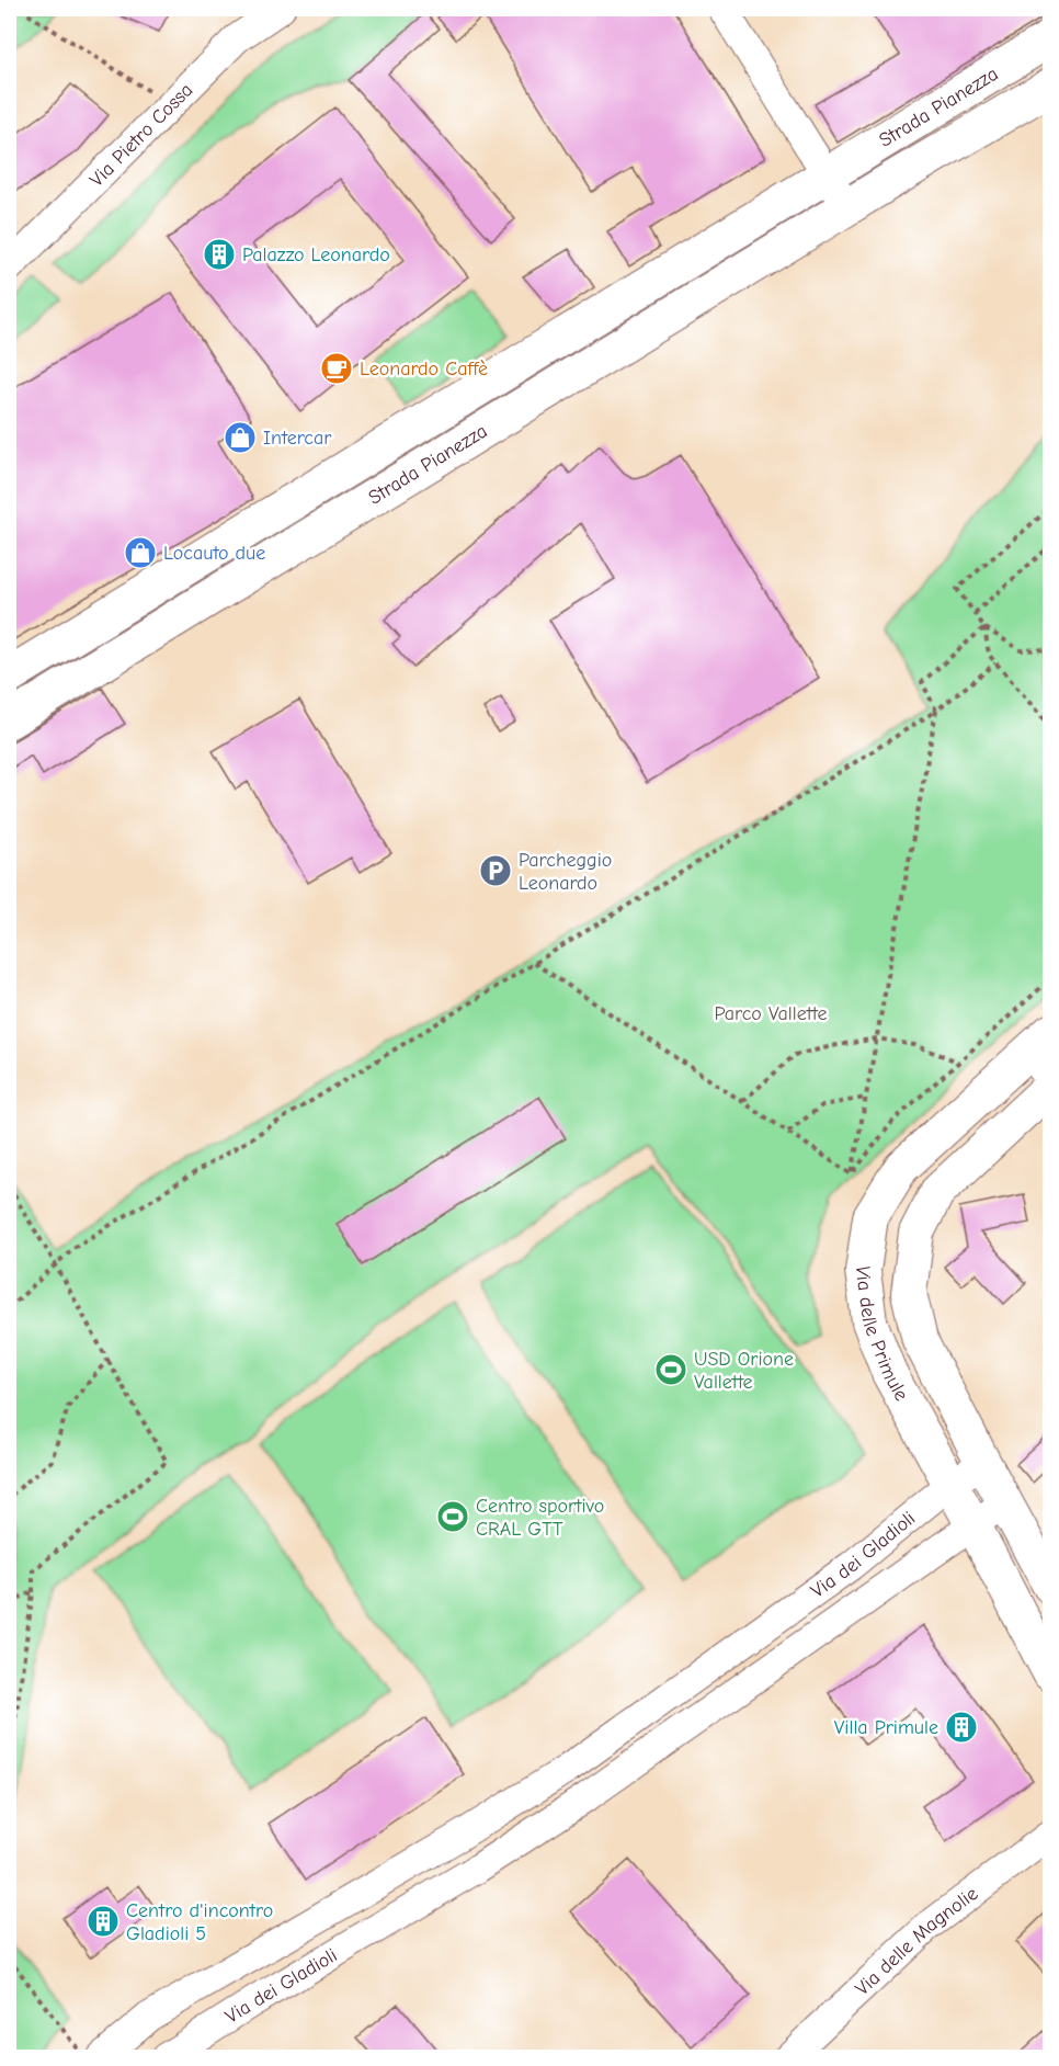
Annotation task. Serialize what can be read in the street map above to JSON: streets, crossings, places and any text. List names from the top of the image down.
{
  "streets": {
    "main road": ["Strada Pianezza"],
    "street": [
      "Via Pietro Cossa",
      "Via delle Primule",
      "Via dei Gladioli",
      "Via delle Magnolie"
    ]
  },
  "crossings": [
    ["Via delle Primule", "Via dei Gladioli"]
  ],
  "parks": ["Parco Vallette"],
  "places": {
    "building": ["Palazzo Leonardo", "Villa Primule", "Centro d'incontro Gladioli 5"],
    "cafe": ["Leonardo Caffè"],
    "shop": ["Intercar", "Locauto due"],
    "parking": ["Parcheggio Leonardo"],
    "sports": ["USD Orione Vallette", "Centro sportivo CRAL GTT"]
  }
}
